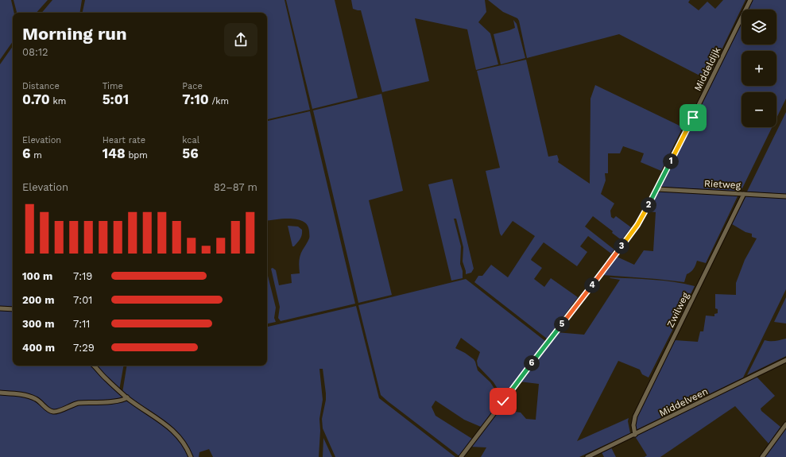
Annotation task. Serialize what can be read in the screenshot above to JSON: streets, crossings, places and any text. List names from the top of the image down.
{
  "streets": {
    "street": [
      "Middeldijk",
      "Rietweg",
      "Zwilweg",
      "Middelveen"
    ]
  },
  "crossings": [
    ["Middeldijk", "Rietweg"],
    ["Rietweg", "Zwilweg"],
    ["Zwilweg", "Middelveen"]
  ],
  "page": {
    "map_buttons": ["+", "−"],
    "heading": ["Morning run", "08:12"],
    "stats": [
      ["Distance", "0.70 km"],
      ["Time", "5:01"],
      ["Pace", "7:10 /km"],
      ["Elevation", "6 m"],
      ["Heart rate", "148 bpm"],
      ["kcal", "56"]
    ],
    "pins": [
      "1",
      "2",
      "3",
      "4",
      "5",
      "6"
    ],
    "chart": ["Elevation", "82–87 m"],
    "list": [
      {
        "name": "100 m",
        "note": "7:19"
      },
      {
        "name": "200 m",
        "note": "7:01"
      },
      {
        "name": "300 m",
        "note": "7:11"
      },
      {
        "name": "400 m",
        "note": "7:29"
      }
    ]
  }
}
